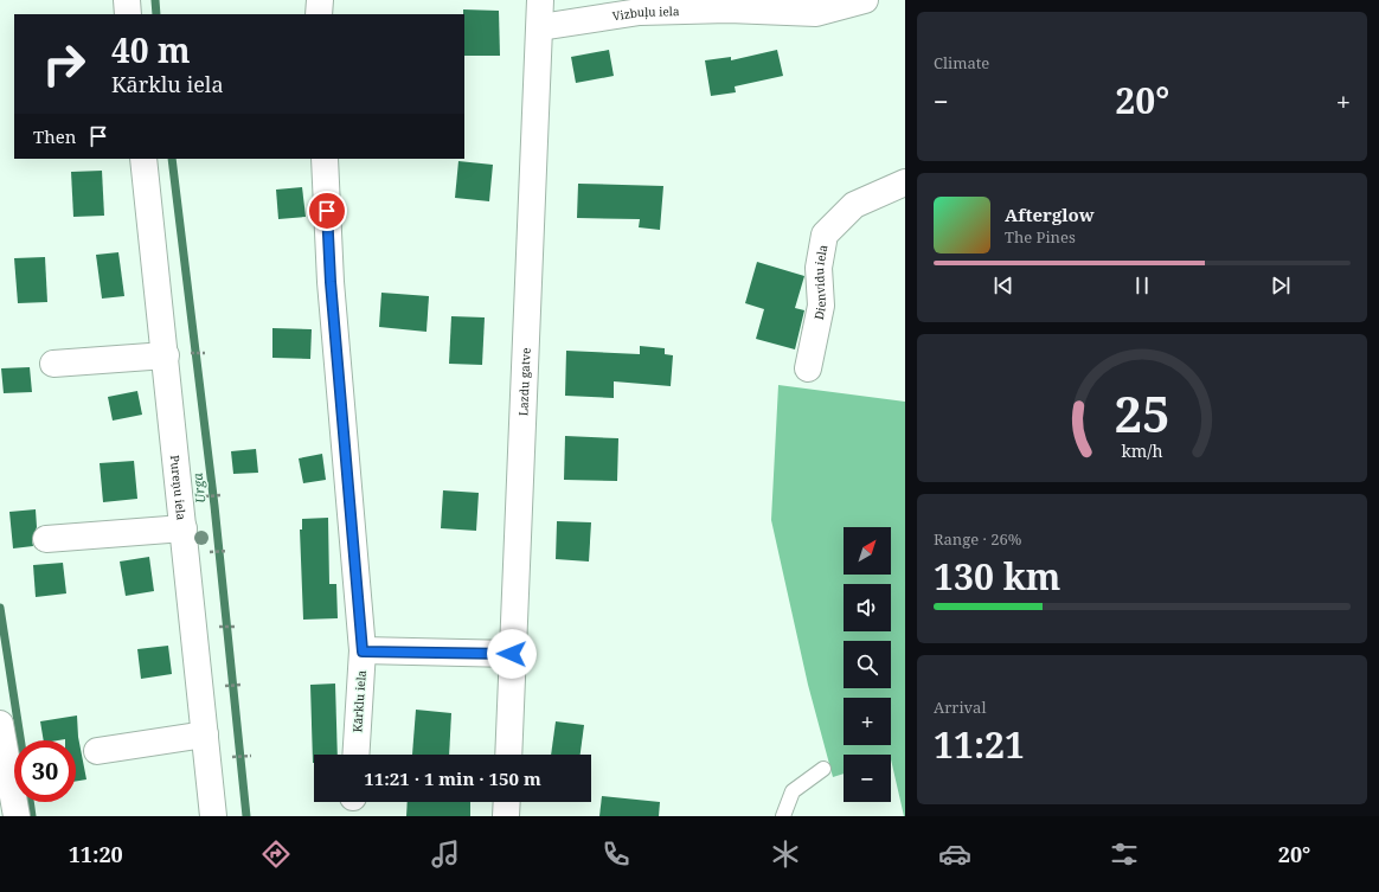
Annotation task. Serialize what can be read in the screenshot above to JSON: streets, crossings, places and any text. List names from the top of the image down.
{
  "streets": {
    "street": [
      "Vizbuļu iela",
      "Dienvidu iela",
      "Lazdu gatve",
      "Pureņu iela",
      "Kārklu iela"
    ]
  },
  "crossings": [
    ["Vizbuļu iela", "Lazdu gatve"]
  ],
  "water": ["Urga"],
  "north": "top right",
  "page": {
    "tile": [
      "Climate",
      ["Range · 26%", "130 km"],
      ["Arrival", "11:21"]
    ],
    "turn": ["40 m", "Kārklu iela"],
    "heat": ["−", "20°", "+"],
    "then": "Then",
    "song": ["Afterglow", "The Pines"],
    "map_buttons": ["+", "−"],
    "limit": "30",
    "trip": "11:21 · 1 min · 150 m",
    "tabs": ["11:20", "20°"],
    "gauge": ["25", "km/h"]
  }
}
